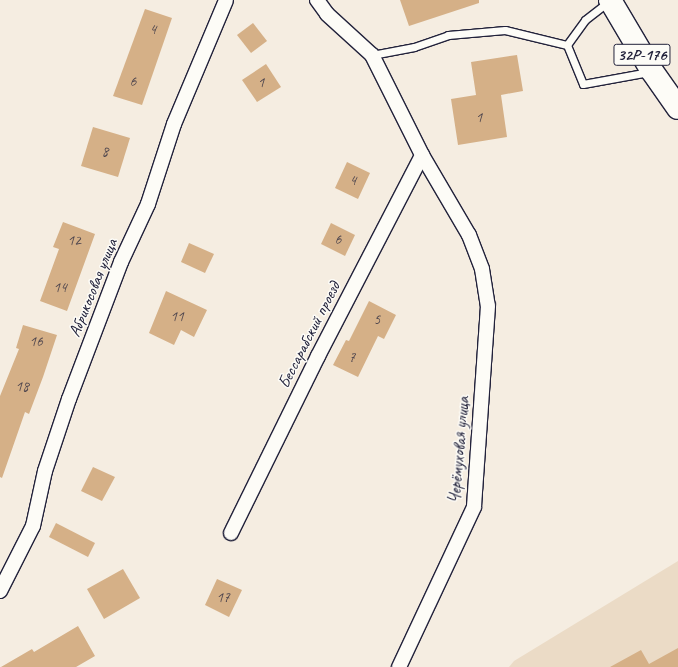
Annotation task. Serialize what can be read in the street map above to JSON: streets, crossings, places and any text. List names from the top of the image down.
{
  "streets": {
    "main road": ["32Р-176"],
    "street": ["Абрикосовая улица", "Бессарабский проезд", "Черёмуховая улица"]
  },
  "crossings": [
    ["Бессарабский проезд", "Черёмуховая улица"]
  ],
  "house_numbers": [
    "4",
    "6",
    "1",
    "1",
    "8",
    "4",
    "6",
    "12",
    "14",
    "11",
    "5",
    "16",
    "7",
    "18",
    "17"
  ]
}
